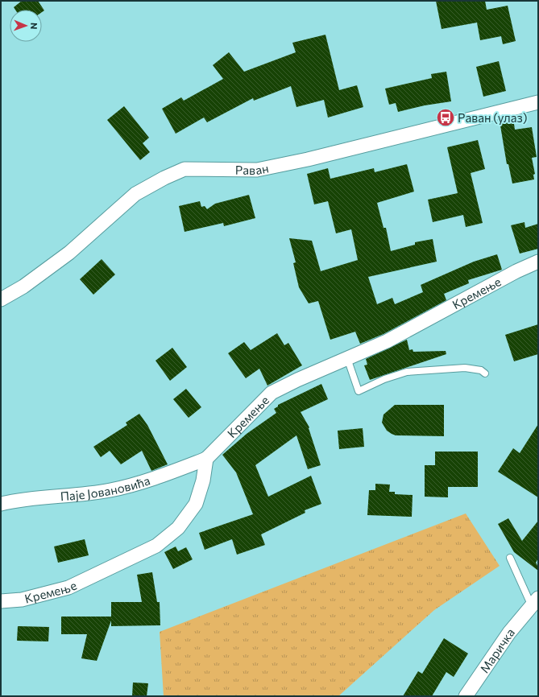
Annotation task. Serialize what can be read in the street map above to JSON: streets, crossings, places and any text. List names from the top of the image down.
{
  "streets": {
    "street": [
      "Раван",
      "Кремење",
      "Паје Јовановића",
      "Маричка"
    ]
  },
  "crossings": [
    ["Кремење", "Паје Јовановића"]
  ],
  "places": {
    "bus stop": ["Раван (улаз)"]
  },
  "north": "right"
}
